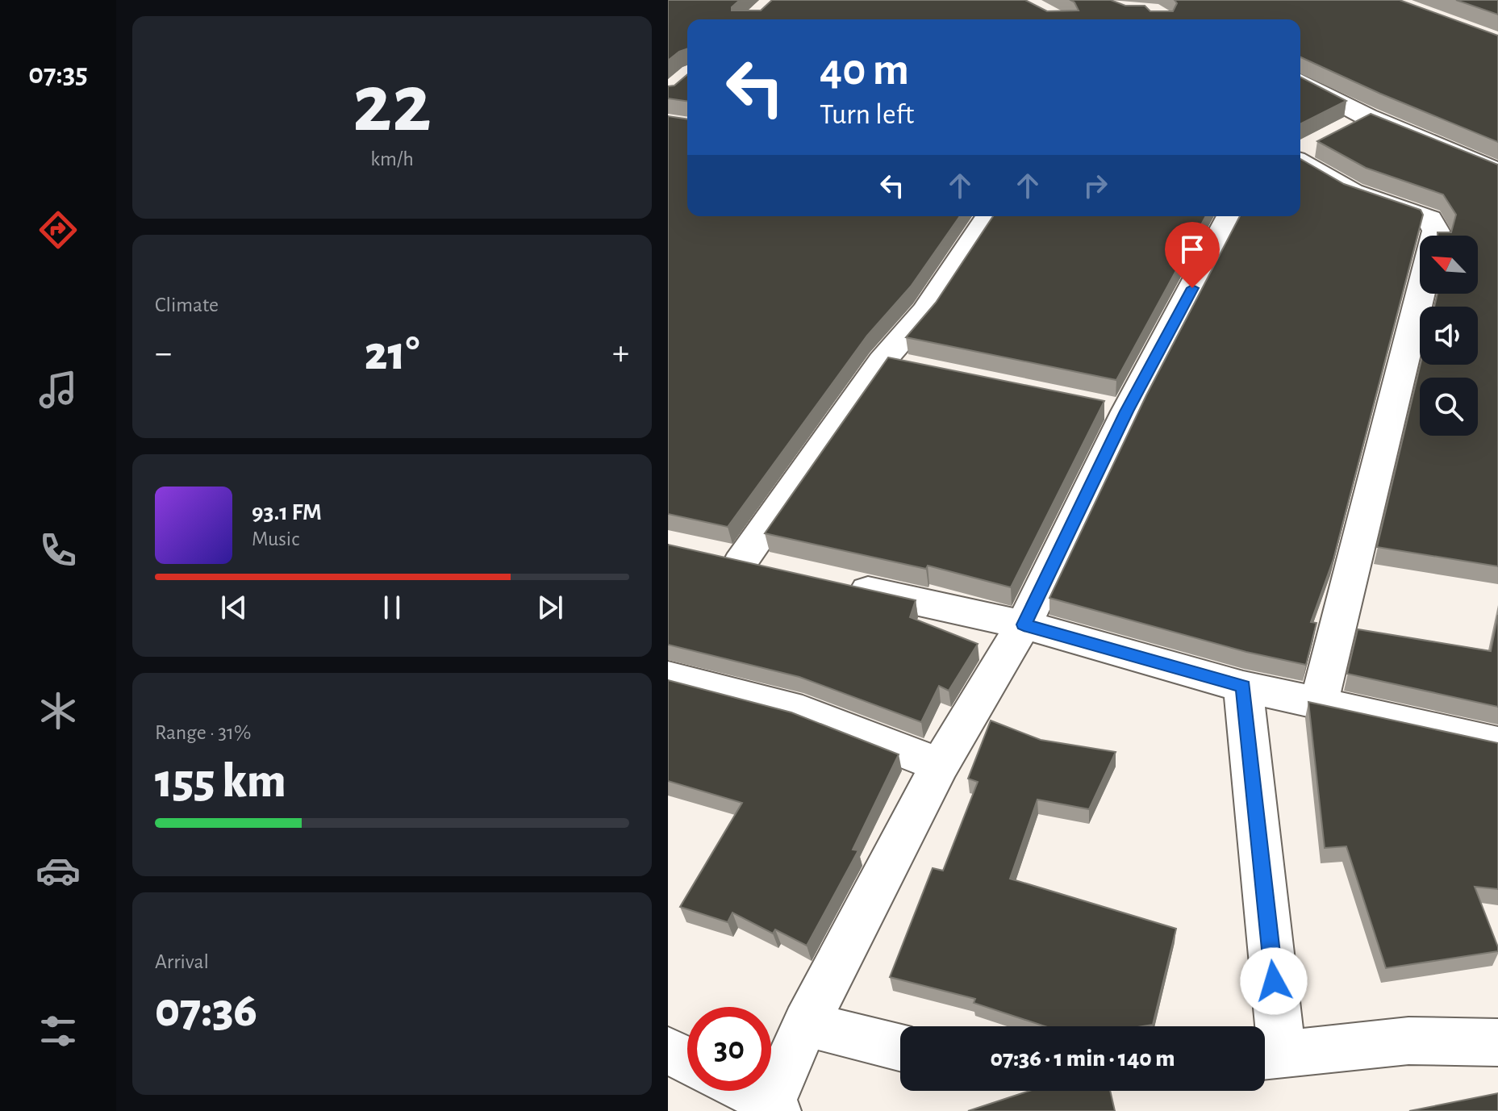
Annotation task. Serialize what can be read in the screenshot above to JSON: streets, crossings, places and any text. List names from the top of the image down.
{
  "north": "top left",
  "page": {
    "tabs": "07:35",
    "tile": [
      ["22", "km/h"],
      "Climate",
      ["Range · 31%", "155 km"],
      ["Arrival", "07:36"]
    ],
    "turn": ["40 m", "Turn left"],
    "heat": ["−", "21°", "+"],
    "song": ["93.1 FM", "Music"],
    "limit": "30",
    "trip": "07:36 · 1 min · 140 m"
  }
}
